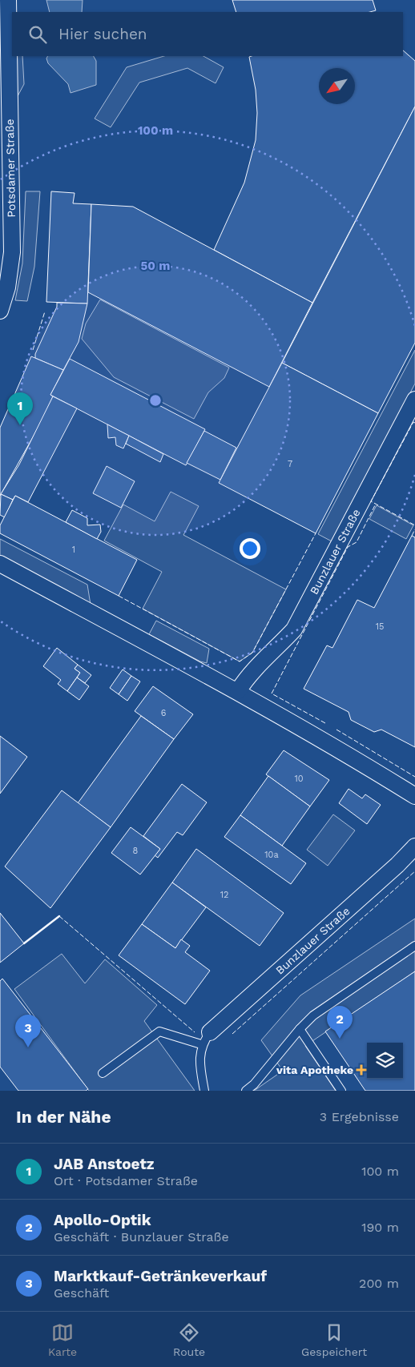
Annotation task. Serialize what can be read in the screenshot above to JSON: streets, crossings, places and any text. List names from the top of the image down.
{
  "streets": {
    "street": ["Potsdamer Straße", "Bunzlauer Straße"]
  },
  "places": {
    "health": ["vita Apotheke"]
  },
  "house_numbers": [
    "7",
    "1",
    "15",
    "6",
    "10",
    "8",
    "10a",
    "12"
  ],
  "north": "bottom left",
  "page": {
    "search": "Hier suchen",
    "pins": ["1", "2", "3"],
    "heading": ["In der Nähe", "3 Ergebnisse"],
    "list": [
      {
        "mark": "1",
        "name": "JAB Anstoetz",
        "note": "Ort · Potsdamer Straße",
        "value": "100 m"
      },
      {
        "mark": "2",
        "name": "Apollo-Optik",
        "note": "Geschäft · Bunzlauer Straße",
        "value": "190 m"
      },
      {
        "mark": "3",
        "name": "Marktkauf-Getränkeverkauf",
        "note": "Geschäft",
        "value": "200 m"
      }
    ],
    "nav": ["Karte", "Route", "Gespeichert"]
  },
  "rings": ["100 m", "50 m"]
}
